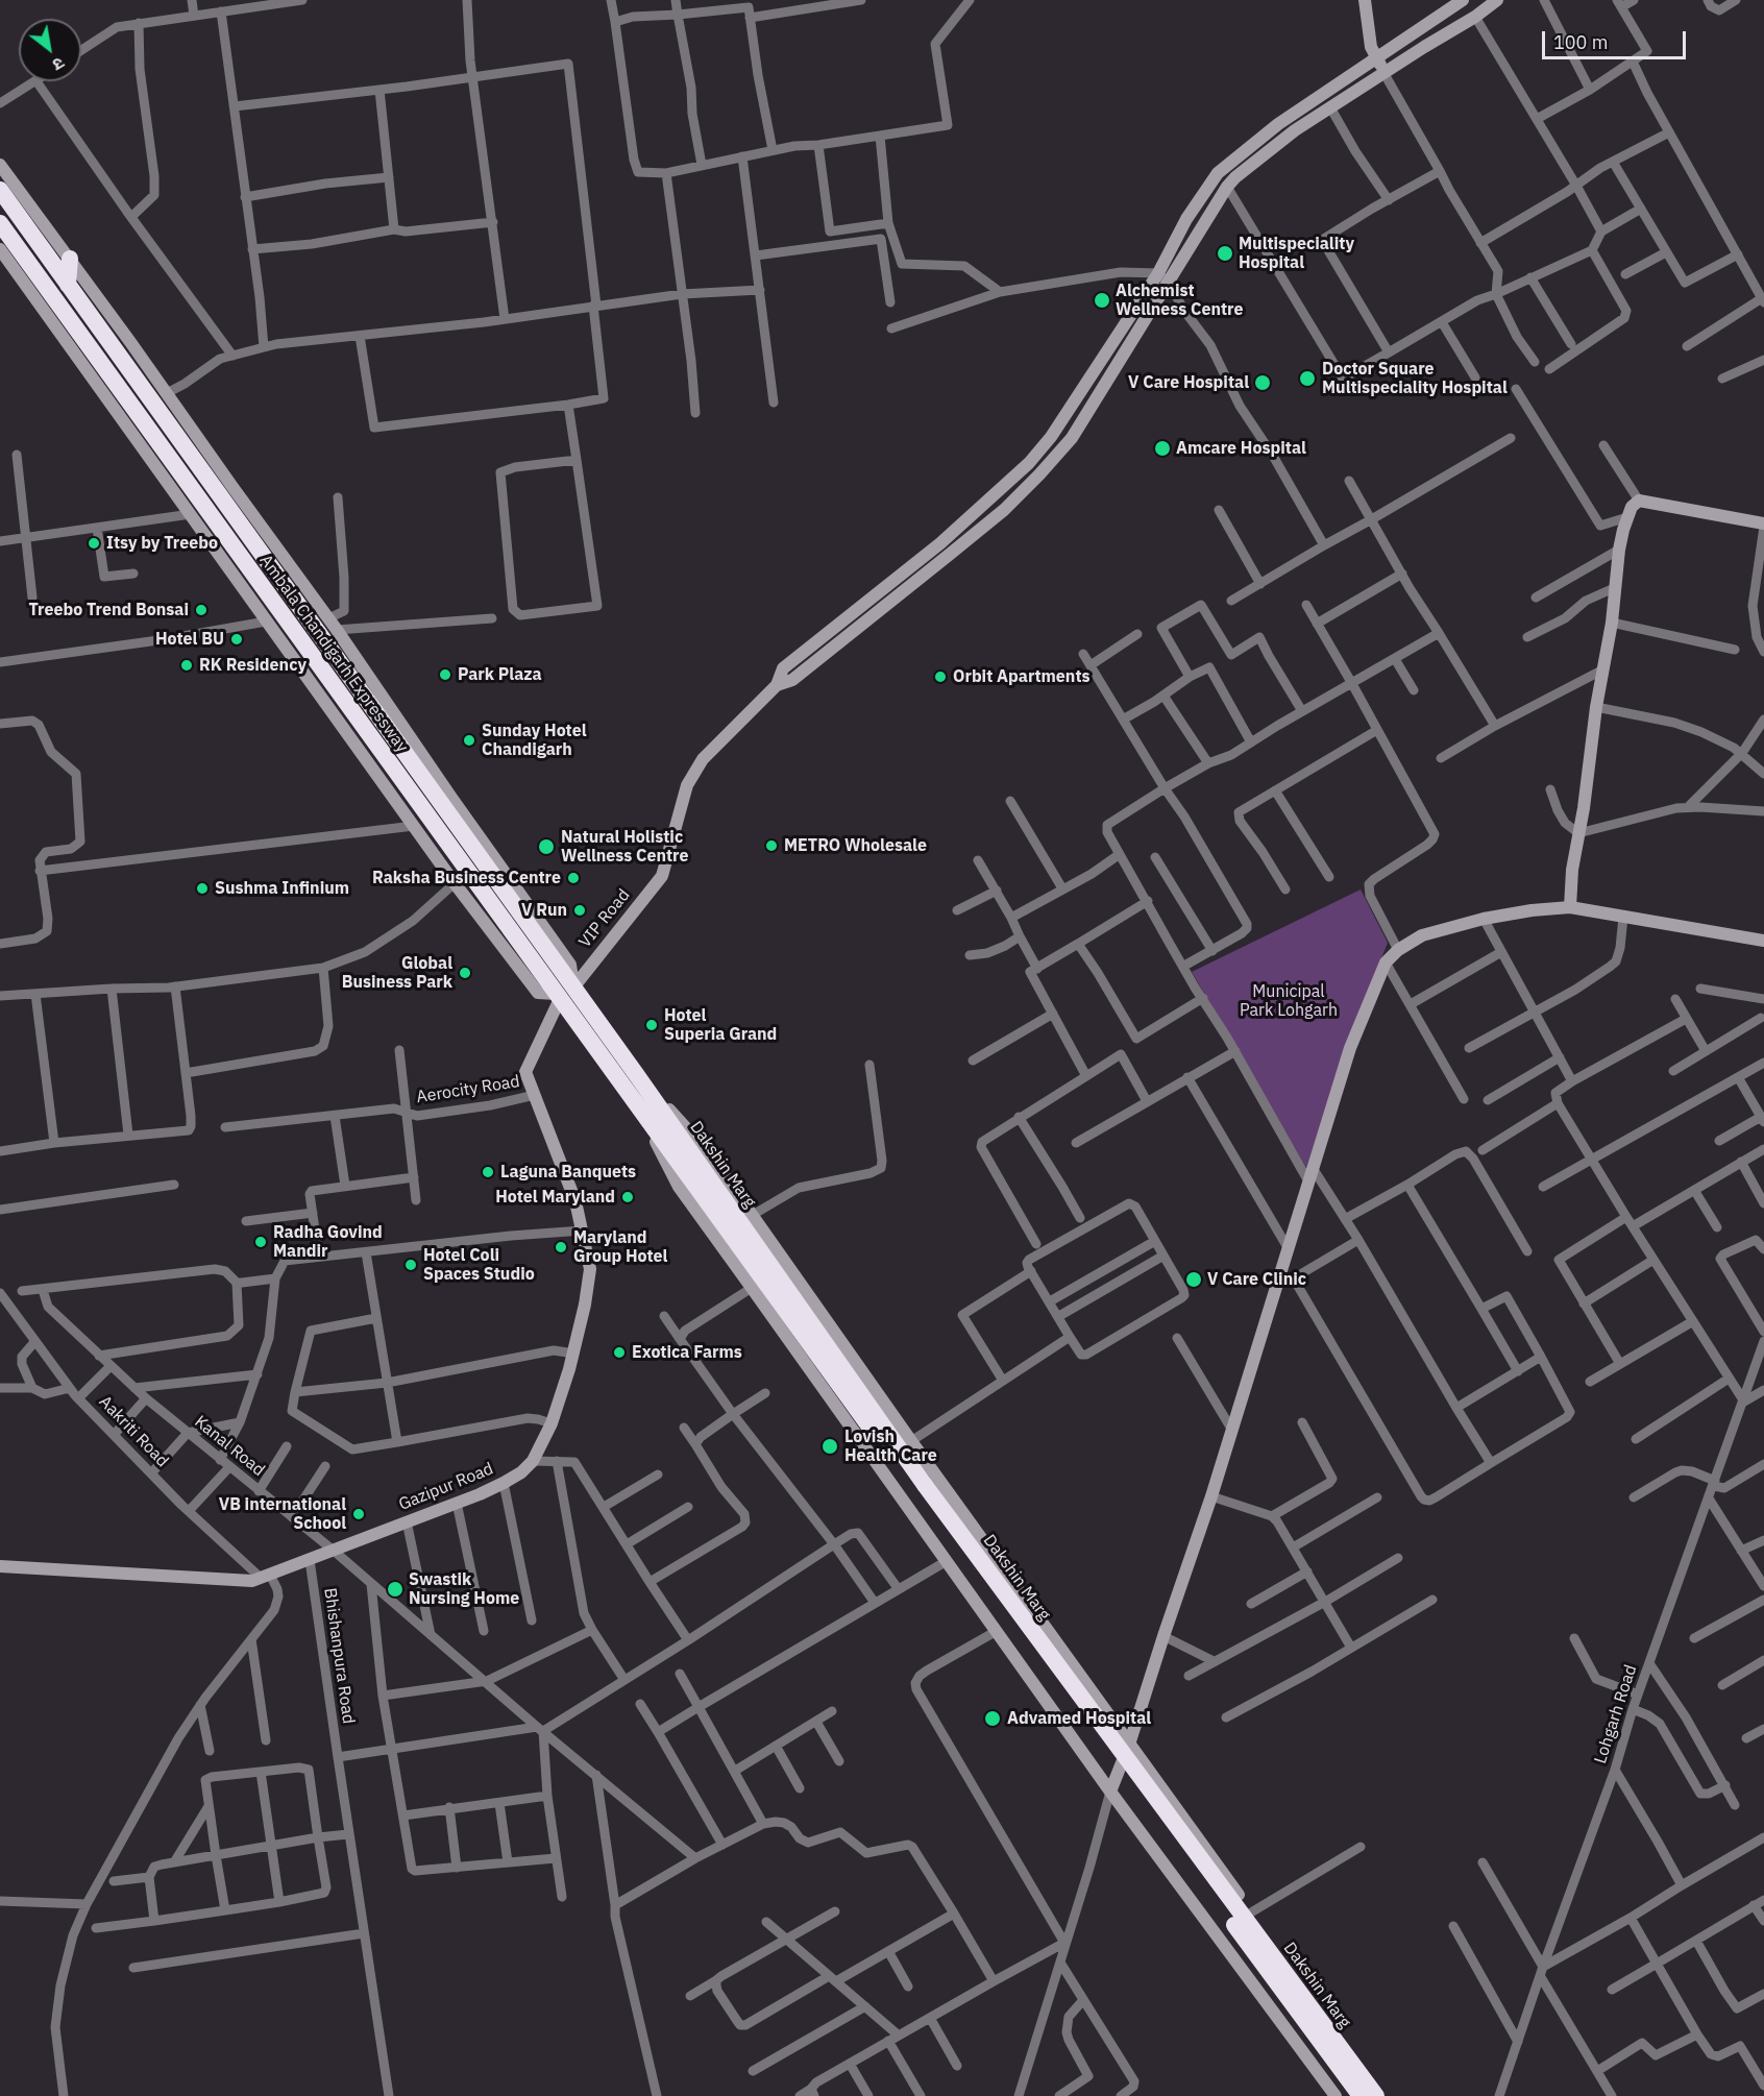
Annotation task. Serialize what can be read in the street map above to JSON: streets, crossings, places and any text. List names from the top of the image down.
{
  "streets": {
    "highway": ["Ambala Chandigarh Expressway", "Dakshin Marg"],
    "street": [
      "VIP Road",
      "Aerocity Road",
      "Aakriti Road",
      "Kanal Road",
      "Gazipur Road",
      "Bhishanpura Road",
      "Lohgarh Road"
    ]
  },
  "crossings": [
    ["Ambala Chandigarh Expressway", "VIP Road"],
    ["Ambala Chandigarh Expressway", "Dakshin Marg"],
    ["Ambala Chandigarh Expressway", "Gazipur Road"],
    ["VIP Road", "Gazipur Road"],
    ["Aerocity Road", "Gazipur Road"],
    ["Aakriti Road", "Gazipur Road"],
    ["Kanal Road", "Gazipur Road"],
    ["Gazipur Road", "Bhishanpura Road"]
  ],
  "parks": ["Municipal Park Lohgarh"],
  "places": [
    "Multispeciality Hospital",
    "Alchemist Wellness Centre",
    "Doctor Square Multispeciality Hospital",
    "V Care Hospital",
    "Amcare Hospital",
    "Itsy by Treebo",
    "Treebo Trend Bonsai",
    "Hotel BU",
    "RK Residency",
    "Park Plaza",
    "Orbit Apartments",
    "Sunday Hotel Chandigarh",
    "METRO Wholesale",
    "Natural Holistic Wellness Centre",
    "Raksha Business Centre",
    "Sushma Infinium",
    "V Run",
    "Global Business Park",
    "Hotel Superia Grand",
    "Laguna Banquets",
    "Hotel Maryland",
    "Radha Govind Mandir",
    "Maryland Group Hotel",
    "Hotel Coli Spaces Studio",
    "V Care Clinic",
    "Exotica Farms",
    "Lovish Health Care",
    "VB international School",
    "Swastik Nursing Home",
    "Advamed Hospital"
  ],
  "scale_bar": "100 m",
  "north": "bottom right"
}
